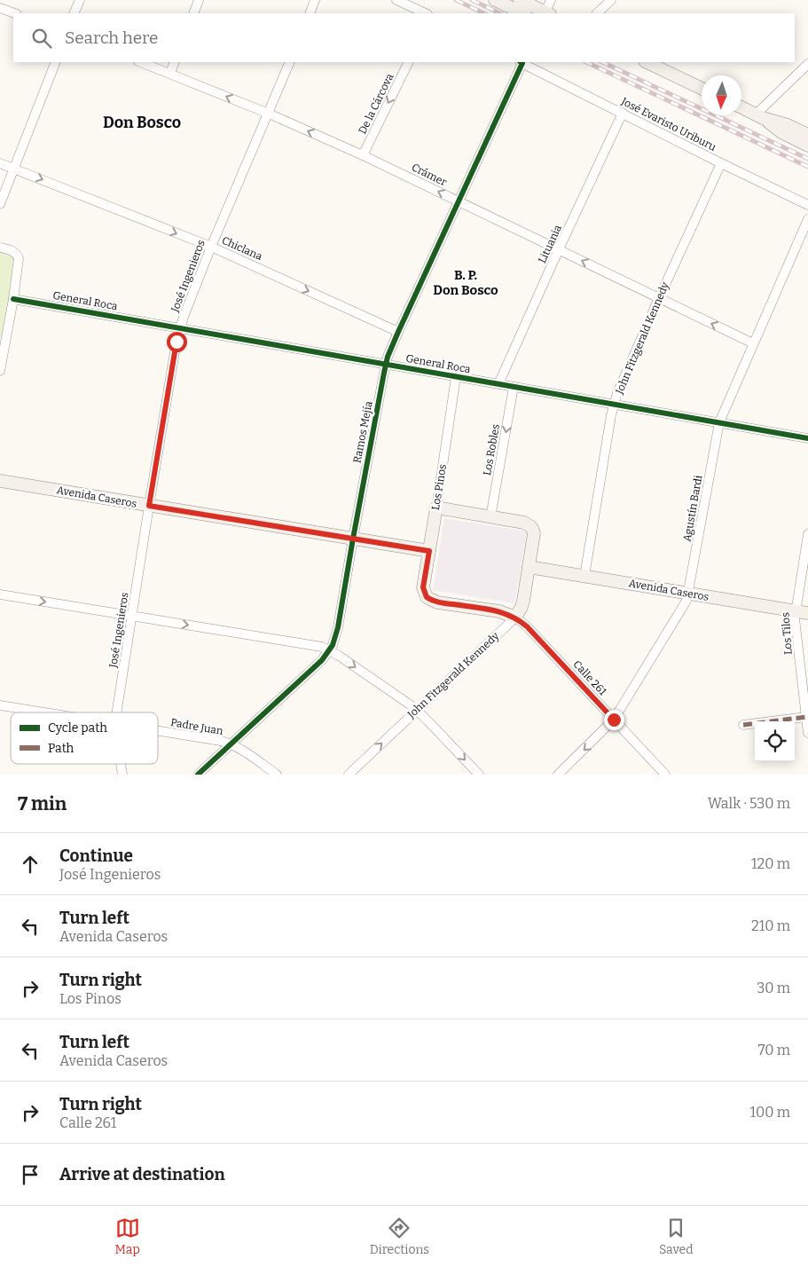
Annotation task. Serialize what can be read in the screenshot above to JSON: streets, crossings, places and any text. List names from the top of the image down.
{
  "streets": {
    "street": [
      "De la Cárcova",
      "José Evaristo Uriburu",
      "Crámer",
      "Lituania",
      "Chiclana",
      "José Ingenieros",
      "General Roca",
      "John Fitzgerald Kennedy",
      "Ramos Mejía",
      "Los Robles",
      "Los Pinos",
      "Avenida Caseros",
      "Agustín Bardi",
      "Los Tilos",
      "Calle 261",
      "Padre Juan"
    ]
  },
  "crossings": [
    ["De la Cárcova", "Crámer"],
    ["José Evaristo Uriburu", "Lituania"],
    ["José Evaristo Uriburu", "John Fitzgerald Kennedy"],
    ["José Evaristo Uriburu", "Ramos Mejía"],
    ["Crámer", "Lituania"],
    ["Crámer", "José Ingenieros"],
    ["Crámer", "John Fitzgerald Kennedy"],
    ["Crámer", "Ramos Mejía"],
    ["Crámer", "Agustín Bardi"],
    ["Lituania", "General Roca"],
    ["Chiclana", "José Ingenieros"],
    ["Chiclana", "Ramos Mejía"],
    ["José Ingenieros", "General Roca"],
    ["José Ingenieros", "Avenida Caseros"],
    ["General Roca", "John Fitzgerald Kennedy"],
    ["General Roca", "Ramos Mejía"],
    ["General Roca", "Los Robles"],
    ["General Roca", "Los Pinos"],
    ["General Roca", "Agustín Bardi"],
    ["John Fitzgerald Kennedy", "Los Robles"],
    ["John Fitzgerald Kennedy", "Los Pinos"],
    ["John Fitzgerald Kennedy", "Avenida Caseros"],
    ["John Fitzgerald Kennedy", "Calle 261"],
    ["Ramos Mejía", "Avenida Caseros"],
    ["Ramos Mejía", "Padre Juan"],
    ["Los Pinos", "Avenida Caseros"],
    ["Los Pinos", "Calle 261"],
    ["Avenida Caseros", "Agustín Bardi"],
    ["Avenida Caseros", "Los Tilos"],
    ["Agustín Bardi", "Calle 261"]
  ],
  "one_way": [
    "De la Cárcova",
    "Crámer",
    "Chiclana",
    "Los Robles"
  ],
  "districts": ["Don Bosco", "B. P. Don Bosco"],
  "legend": ["Cycle path", "Path"],
  "north": "bottom",
  "page": {
    "search": "Search here",
    "heading": ["7 min", "Walk · 530 m"],
    "list": [
      ["Continue", "José Ingenieros", "120 m"],
      ["Turn left", "Avenida Caseros", "210 m"],
      ["Turn right", "Los Pinos", "30 m"],
      ["Turn left", "Avenida Caseros", "70 m"],
      ["Turn right", "Calle 261", "100 m"],
      "Arrive at destination"
    ],
    "nav": ["Map", "Directions", "Saved"]
  }
}
